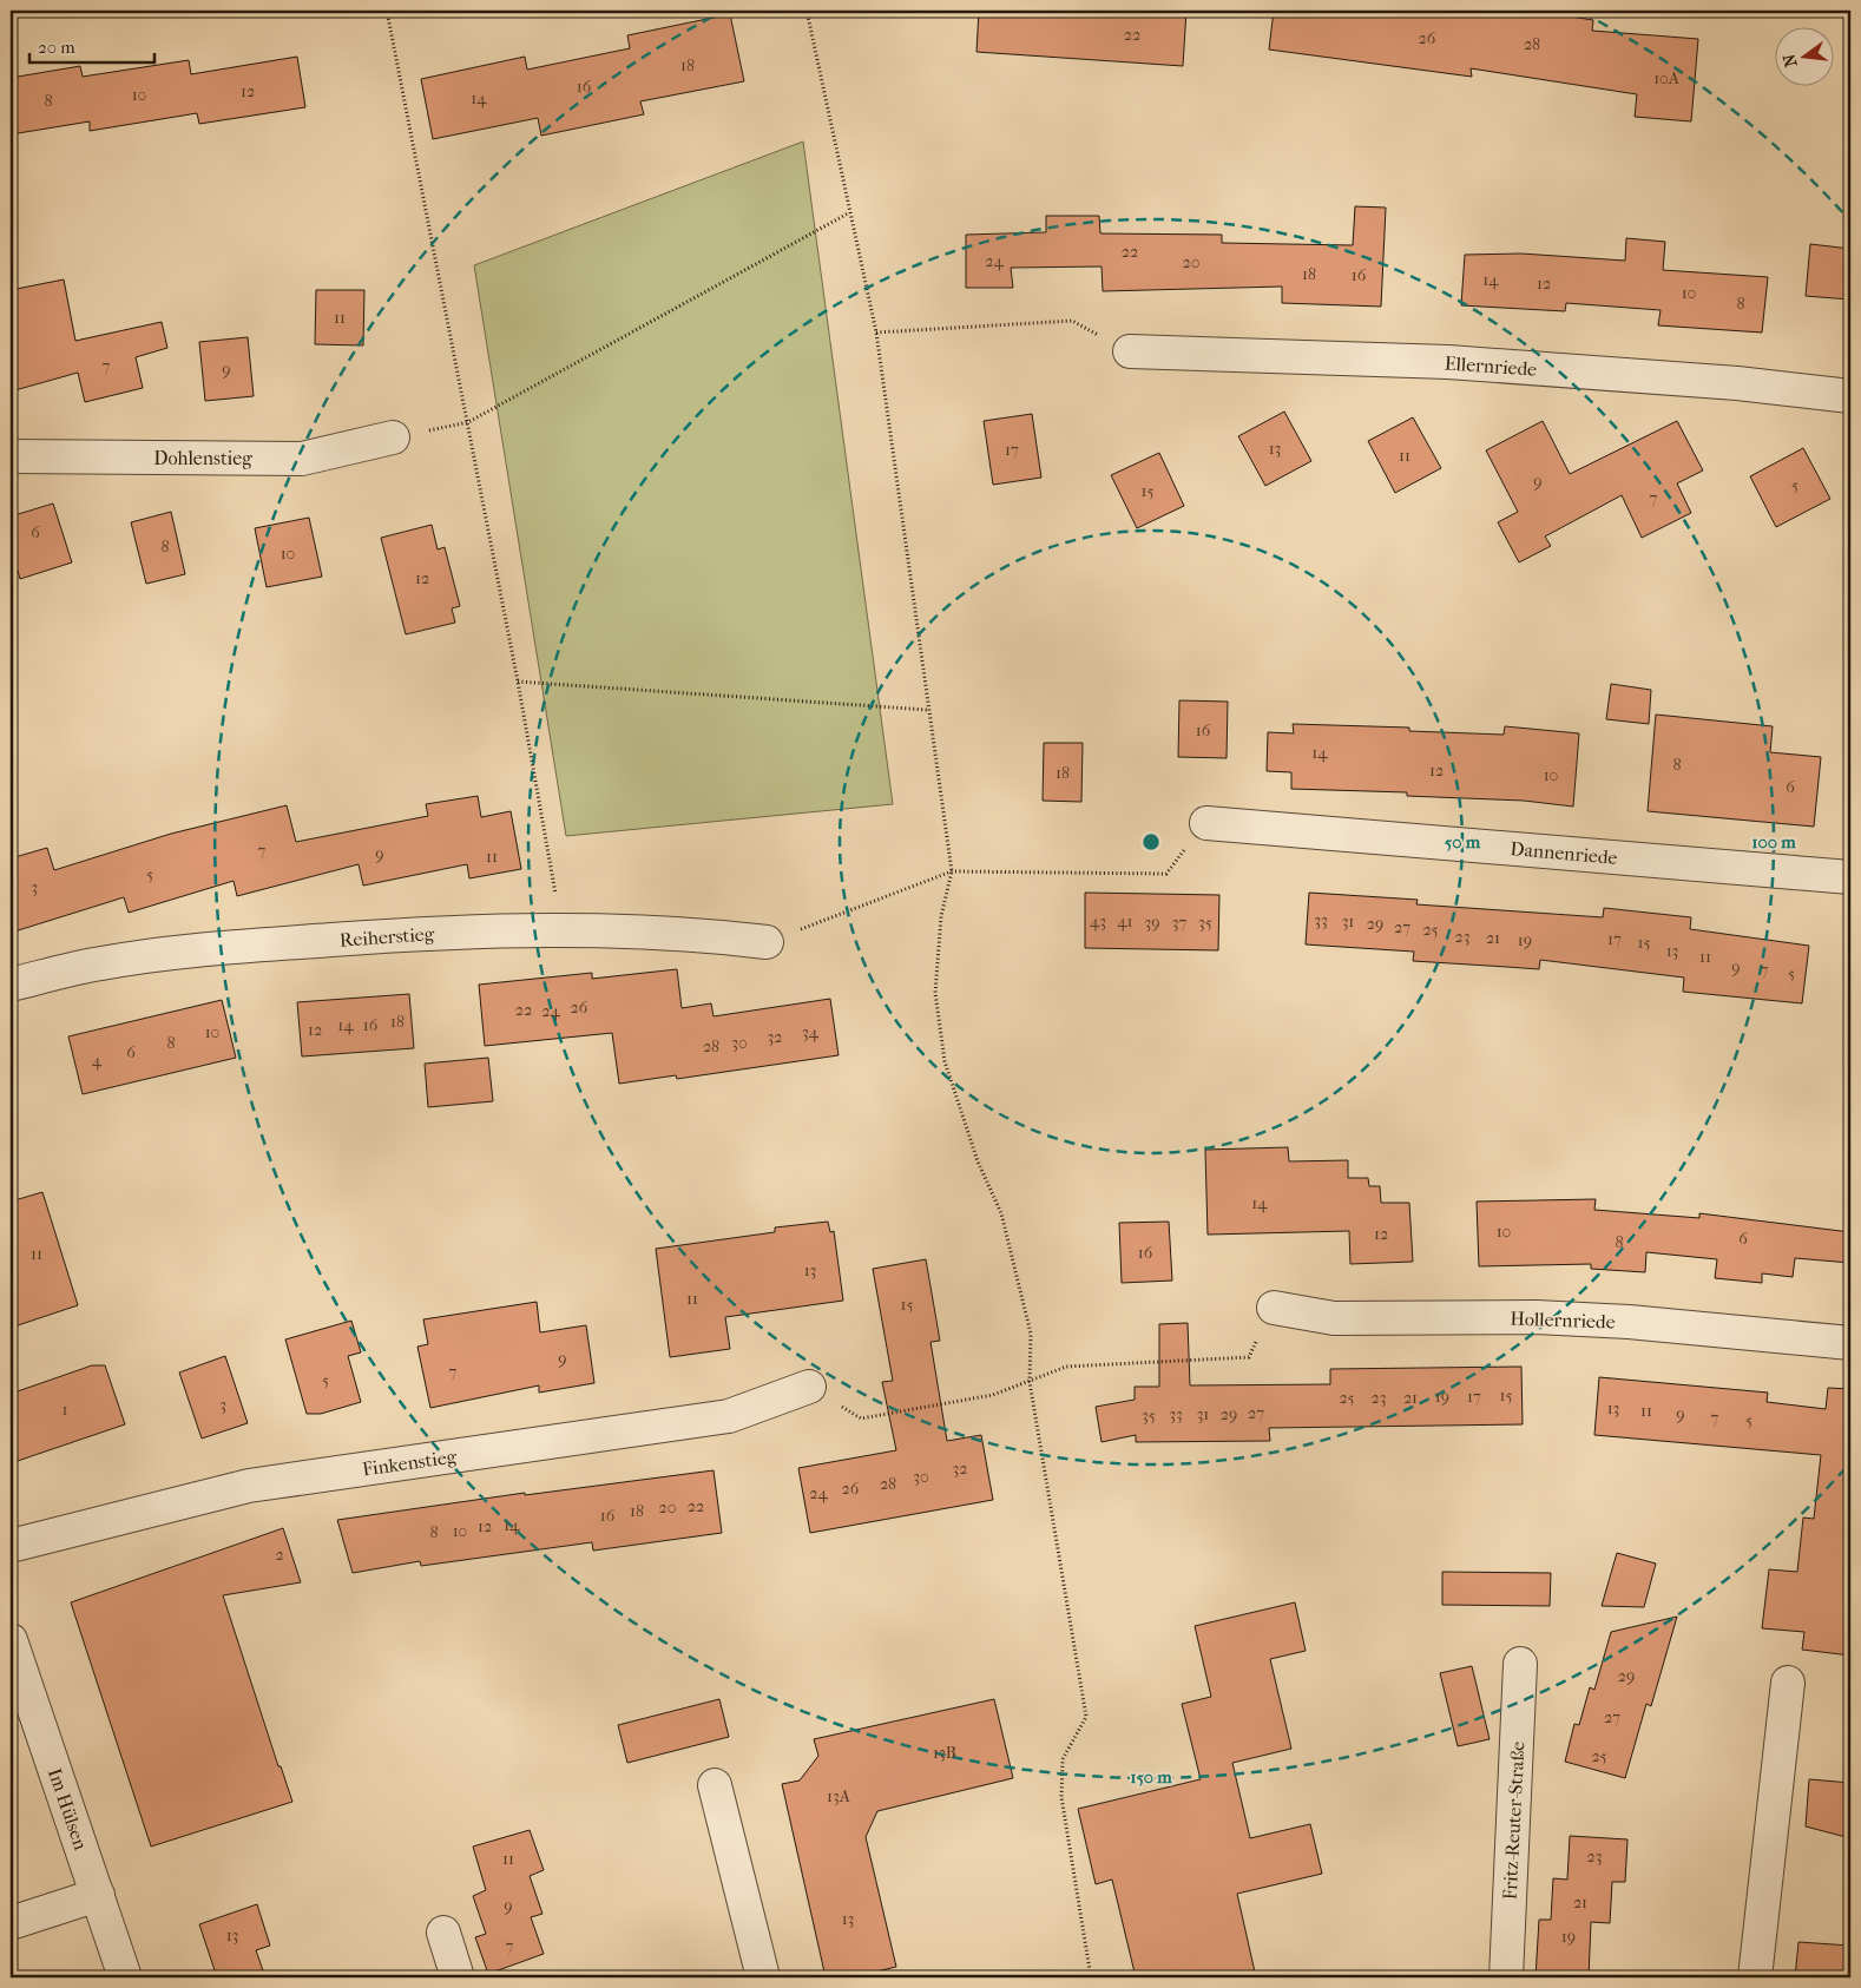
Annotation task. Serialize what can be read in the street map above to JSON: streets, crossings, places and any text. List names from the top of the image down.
{
  "streets": {
    "street": [
      "Ellernriede",
      "Dohlenstieg",
      "Dannenriede",
      "Reiherstieg",
      "Hollernriede",
      "Finkenstieg",
      "Im Hülsen",
      "Fritz-Reuter-Straße"
    ]
  },
  "house_numbers": [
    "22",
    "26",
    "28",
    "18",
    "10A",
    "16",
    "12",
    "10",
    "14",
    "8",
    "22",
    "24",
    "20",
    "18",
    "16",
    "14",
    "12",
    "10",
    "8",
    "11",
    "7",
    "9",
    "13",
    "17",
    "11",
    "9",
    "5",
    "15",
    "7",
    "6",
    "8",
    "10",
    "12",
    "16",
    "14",
    "8",
    "12",
    "18",
    "10",
    "6",
    "7",
    "9",
    "11",
    "5",
    "3",
    "33",
    "43",
    "41",
    "31",
    "39",
    "37",
    "35",
    "29",
    "27",
    "25",
    "23",
    "21",
    "17",
    "19",
    "15",
    "13",
    "11",
    "9",
    "7",
    "5",
    "26",
    "22",
    "24",
    "18",
    "14",
    "16",
    "12",
    "10",
    "34",
    "32",
    "8",
    "30",
    "28",
    "6",
    "4",
    "14",
    "10",
    "12",
    "6",
    "8",
    "16",
    "11",
    "13",
    "11",
    "15",
    "9",
    "7",
    "5",
    "15",
    "19",
    "17",
    "25",
    "23",
    "21",
    "3",
    "13",
    "1",
    "11",
    "27",
    "33",
    "31",
    "29",
    "9",
    "35",
    "7",
    "5",
    "32",
    "30",
    "28",
    "26",
    "24",
    "22",
    "20",
    "18",
    "16",
    "14",
    "12",
    "10",
    "8",
    "2",
    "29",
    "27",
    "13B",
    "25",
    "13A",
    "23",
    "11",
    "21",
    "9",
    "13",
    "13",
    "19",
    "7"
  ],
  "scale_bar": "20 m",
  "north": "left",
  "rings": ["50 m", "100 m", "150 m"]
}
